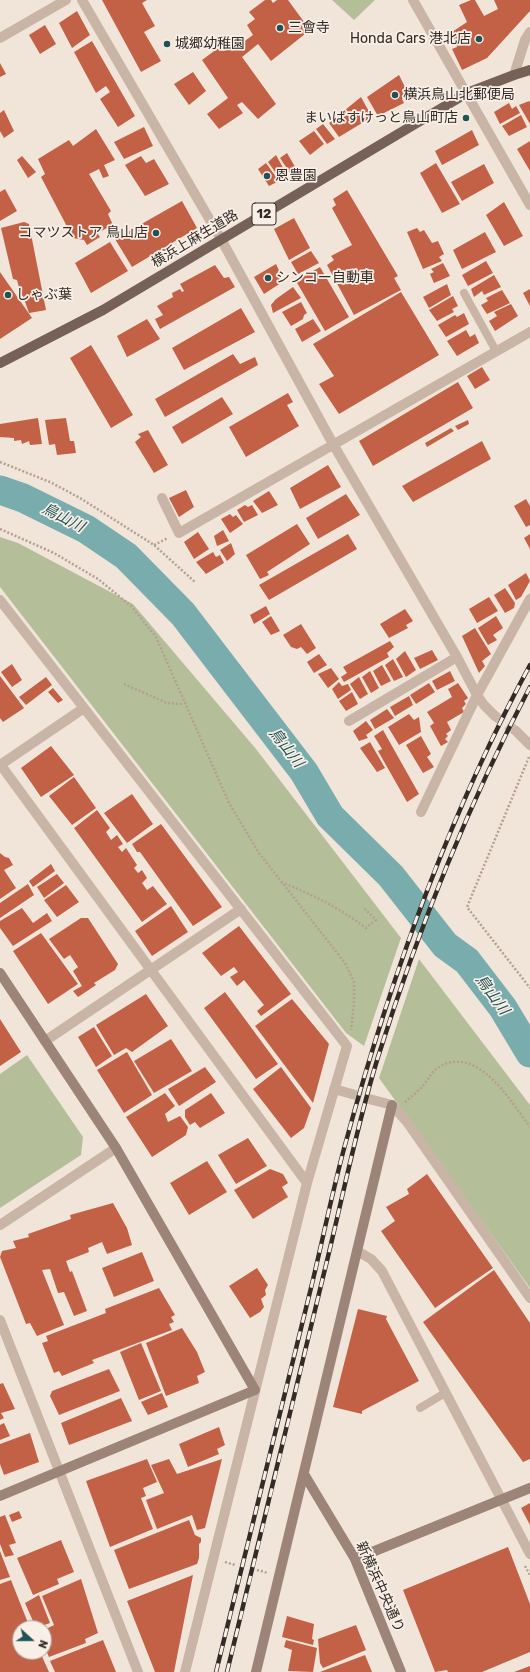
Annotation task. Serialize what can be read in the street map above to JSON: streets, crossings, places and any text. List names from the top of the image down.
{
  "streets": {
    "main road": ["12", "横浜上麻生道路"],
    "street": ["新横浜中央通り"]
  },
  "water": ["鳥山川"],
  "places": [
    "三會寺",
    "Honda Cars 港北店",
    "城郷幼稚園",
    "横浜鳥山北郵便局",
    "まいばすけっと鳥山町店",
    "恩豊園",
    "コマツストア 鳥山店",
    "シンコー自動車",
    "しゃぶ葉"
  ],
  "north": "right"
}
